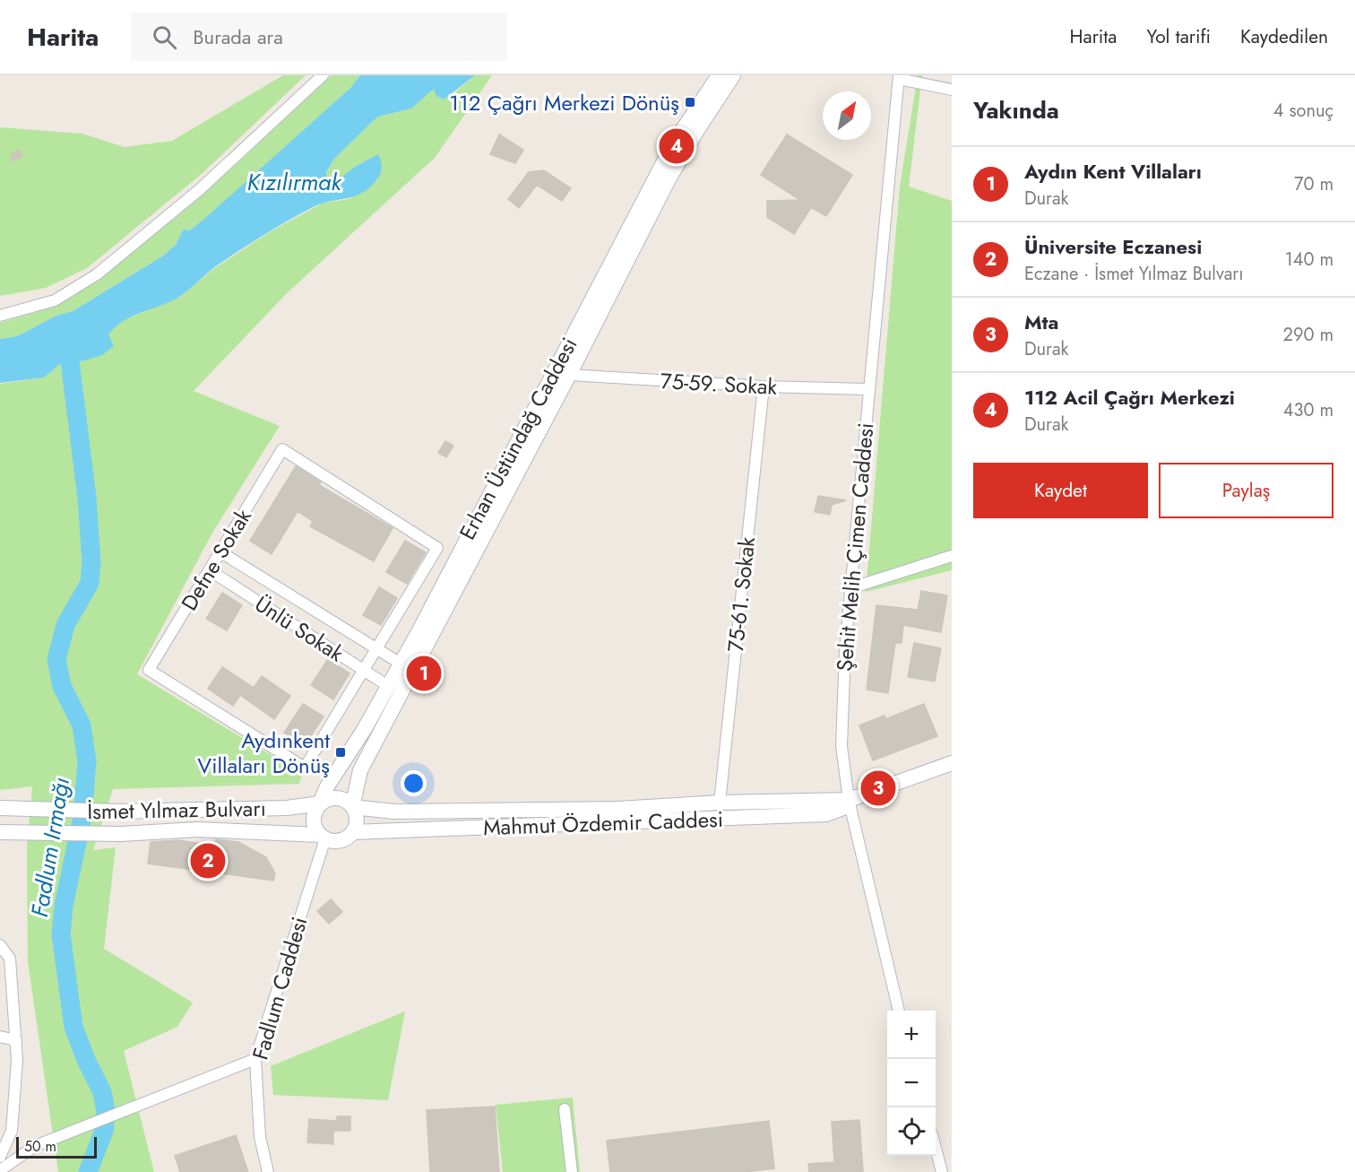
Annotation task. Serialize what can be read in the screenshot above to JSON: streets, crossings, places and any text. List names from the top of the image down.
{
  "streets": {
    "street": [
      "75-59. Sokak",
      "Erhan Üstündağ Caddesi",
      "Şehit Melih Çimen Caddesi",
      "Defne Sokak",
      "75-61. Sokak",
      "Ünlü Sokak",
      "İsmet Yılmaz Bulvarı",
      "Mahmut Özdemir Caddesi",
      "Fadlum Caddesi"
    ]
  },
  "crossings": [
    ["75-59. Sokak", "Erhan Üstündağ Caddesi"],
    ["75-59. Sokak", "Şehit Melih Çimen Caddesi"],
    ["75-59. Sokak", "75-61. Sokak"],
    ["Erhan Üstündağ Caddesi", "Ünlü Sokak"],
    ["Erhan Üstündağ Caddesi", "İsmet Yılmaz Bulvarı"],
    ["Erhan Üstündağ Caddesi", "Mahmut Özdemir Caddesi"],
    ["Erhan Üstündağ Caddesi", "Fadlum Caddesi"],
    ["Şehit Melih Çimen Caddesi", "Mahmut Özdemir Caddesi"],
    ["Defne Sokak", "Ünlü Sokak"],
    ["75-61. Sokak", "Mahmut Özdemir Caddesi"],
    ["İsmet Yılmaz Bulvarı", "Mahmut Özdemir Caddesi"],
    ["İsmet Yılmaz Bulvarı", "Fadlum Caddesi"],
    ["Mahmut Özdemir Caddesi", "Fadlum Caddesi"]
  ],
  "water": ["Kızılırmak", "Fadlum Irmağı"],
  "places": {
    "transit": ["112 Çağrı Merkezi Dönüş", "Aydınkent Villaları Dönüş"]
  },
  "scale_bar": "50 m",
  "north": "top right",
  "page": {
    "header": "Harita",
    "search": "Burada ara",
    "nav": ["Harita", "Yol tarifi", "Kaydedilen"],
    "heading": ["Yakında", "4 sonuç"],
    "pins": [
      "4",
      "1",
      "3",
      "2"
    ],
    "list": [
      {
        "mark": "1",
        "name": "Aydın Kent Villaları",
        "note": "Durak",
        "value": "70 m"
      },
      {
        "mark": "2",
        "name": "Üniversite Eczanesi",
        "note": "Eczane · İsmet Yılmaz Bulvarı",
        "value": "140 m"
      },
      {
        "mark": "3",
        "name": "Mta",
        "note": "Durak",
        "value": "290 m"
      },
      {
        "mark": "4",
        "name": "112 Acil Çağrı Merkezi",
        "note": "Durak",
        "value": "430 m"
      }
    ],
    "buttons": ["Kaydet", "Paylaş"],
    "map_buttons": ["+", "−"],
    "scale": "50 m"
  }
}
